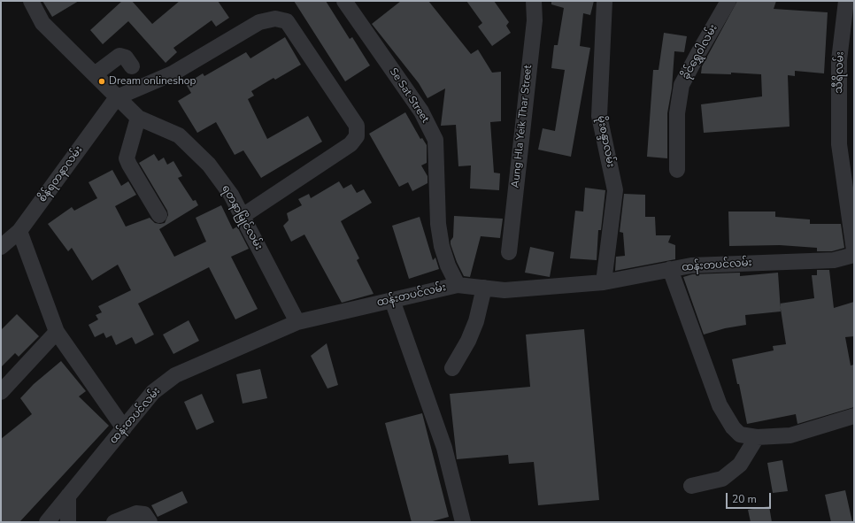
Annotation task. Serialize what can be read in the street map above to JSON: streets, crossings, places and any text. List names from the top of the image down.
{
  "streets": {
    "street": [
      "ခိုင်ရွှေဝါလမ်း",
      "သီရိလမ်း",
      "Se Sat Street",
      "Aung Hla Yeik Thar Street",
      "မိုးစန္ဒာလမ်း",
      "စိန်ရတနာလမ်း",
      "ရတနာမြိုင်လမ်း",
      "ထန်းတပင်လမ်း"
    ]
  },
  "crossings": [
    ["Se Sat Street", "ထန်းတပင်လမ်း"],
    ["မိုးစန္ဒာလမ်း", "ထန်းတပင်လမ်း"],
    ["စိန်ရတနာလမ်း", "ရတနာမြိုင်လမ်း"],
    ["ရတနာမြိုင်လမ်း", "ထန်းတပင်လမ်း"]
  ],
  "places": ["Dream onlineshop"],
  "scale_bar": "20 m"
}
